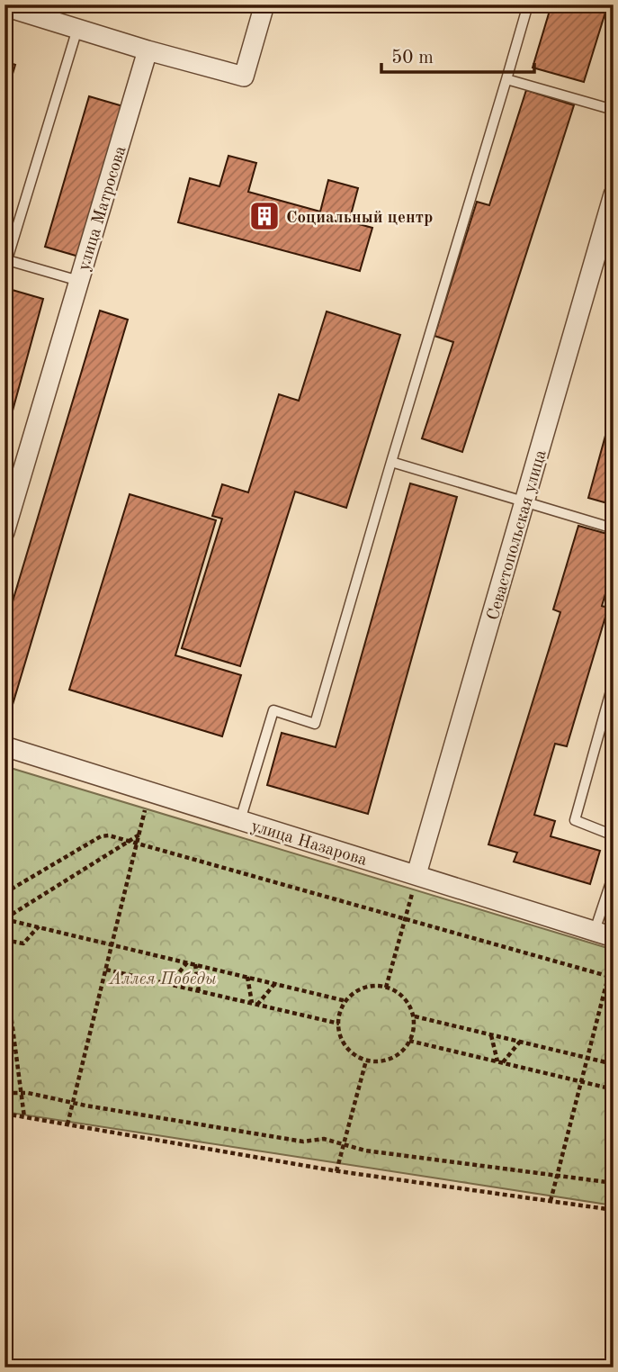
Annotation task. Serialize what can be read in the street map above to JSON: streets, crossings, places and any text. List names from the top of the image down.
{
  "streets": {
    "street": ["улица Матросова", "Севастопольская улица", "улица Назарова"]
  },
  "crossings": [
    ["Севастопольская улица", "улица Назарова"]
  ],
  "parks": ["Аллея Победы"],
  "places": {
    "building": ["Социальный центр"]
  },
  "scale_bar": "50 m"
}
